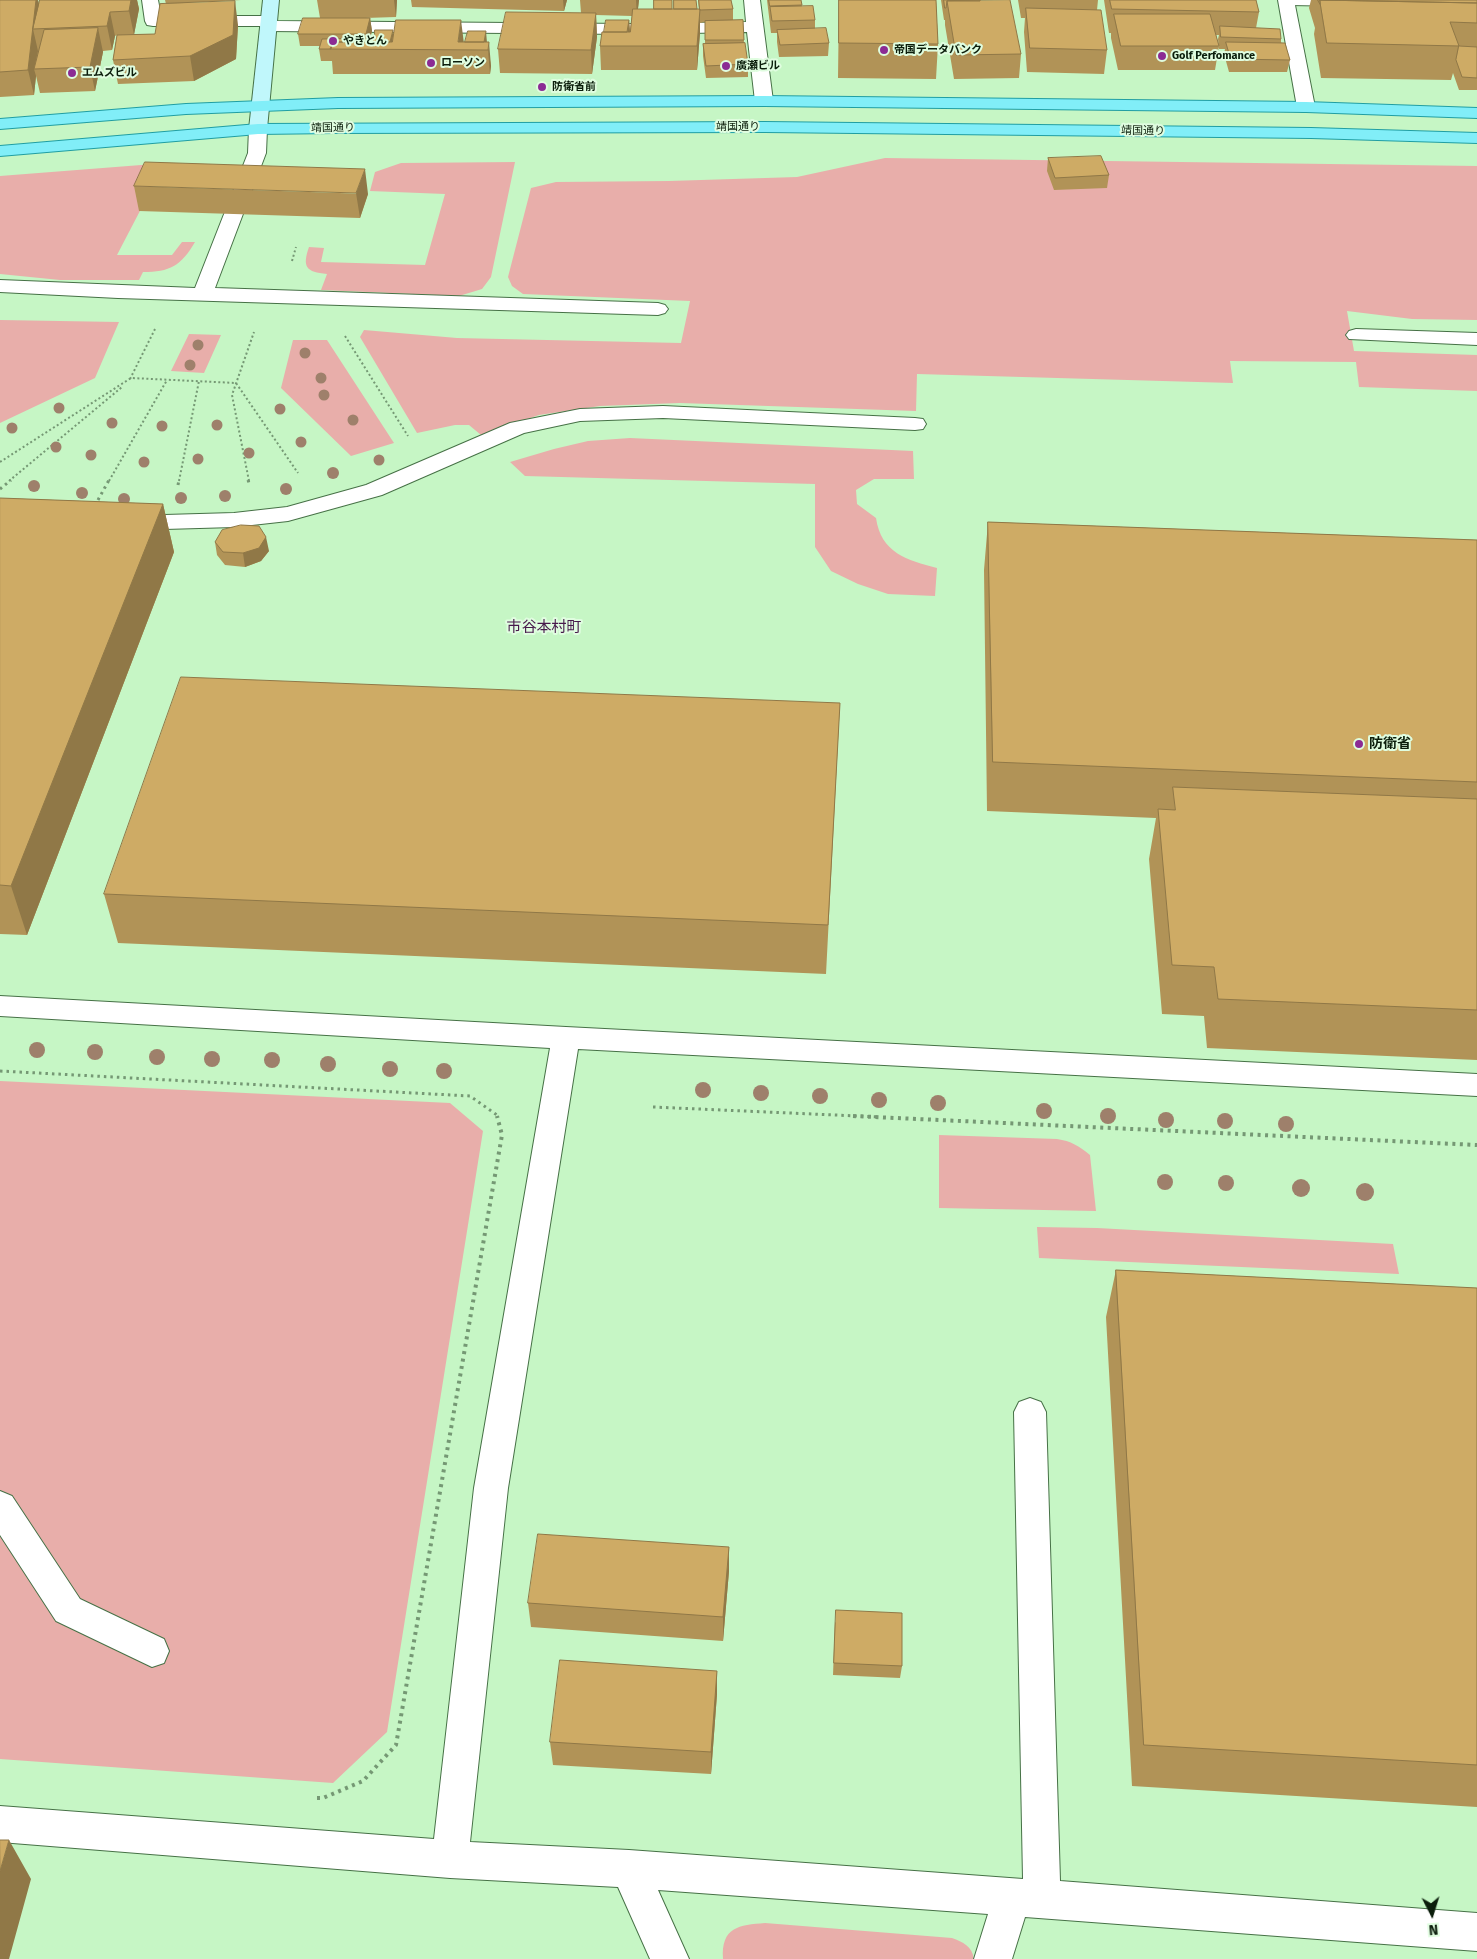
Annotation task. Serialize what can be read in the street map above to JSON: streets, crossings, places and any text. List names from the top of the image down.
{
  "streets": {
    "main road": ["靖国通り"]
  },
  "districts": ["市谷本村町"],
  "places": [
    "やきとん",
    "帝国データバンク",
    "Golf Perfomance",
    "ローソン",
    "廣瀬ビル",
    "エムズビル",
    "防衛省前",
    "防衛省"
  ],
  "north": "bottom"
}
